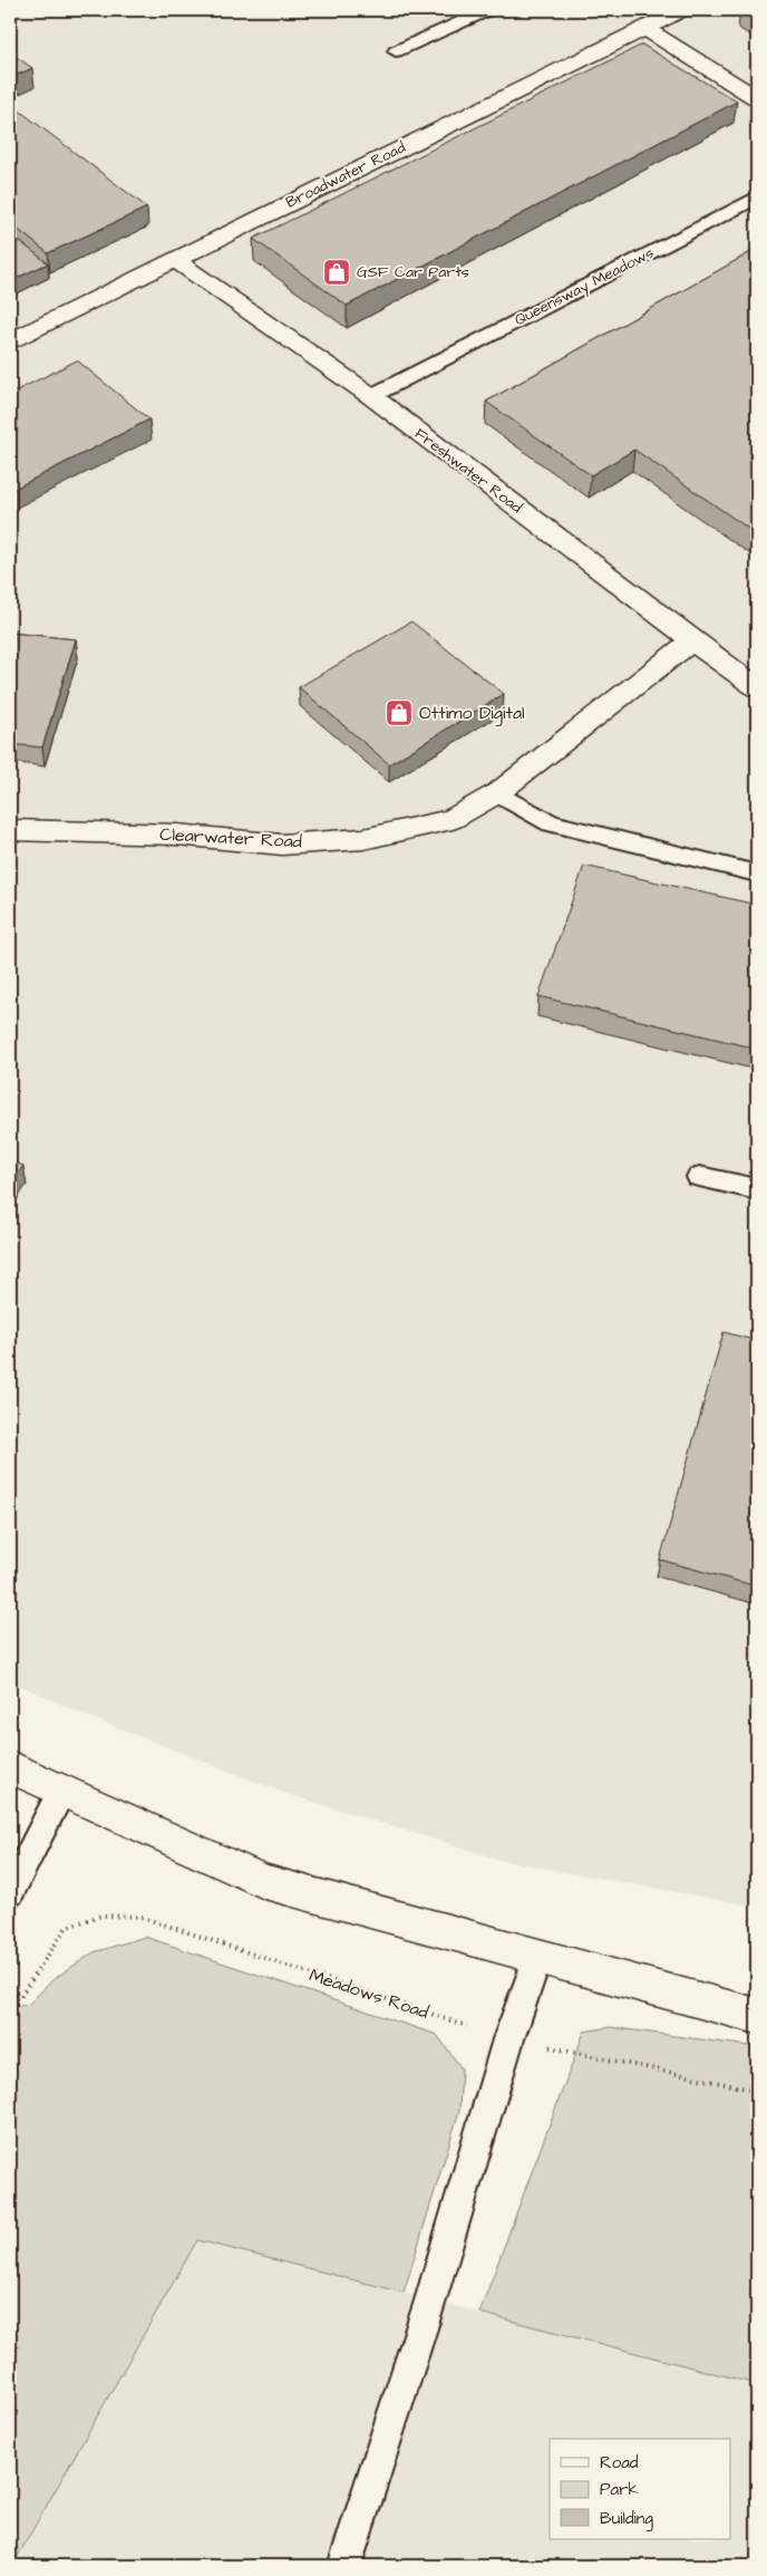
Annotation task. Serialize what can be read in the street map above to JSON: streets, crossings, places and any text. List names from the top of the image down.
{
  "streets": {
    "street": ["Broadwater Road", "Freshwater Road", "Clearwater Road"],
    "lane": ["Queensway Meadows"],
    "path": ["Meadows Road"]
  },
  "crossings": [
    ["Broadwater Road", "Freshwater Road"],
    ["Queensway Meadows", "Freshwater Road"],
    ["Freshwater Road", "Clearwater Road"]
  ],
  "places": {
    "shop": ["GSF Car Parts", "Ottimo Digital"]
  },
  "legend": ["Road", "Park", "Building"]
}
